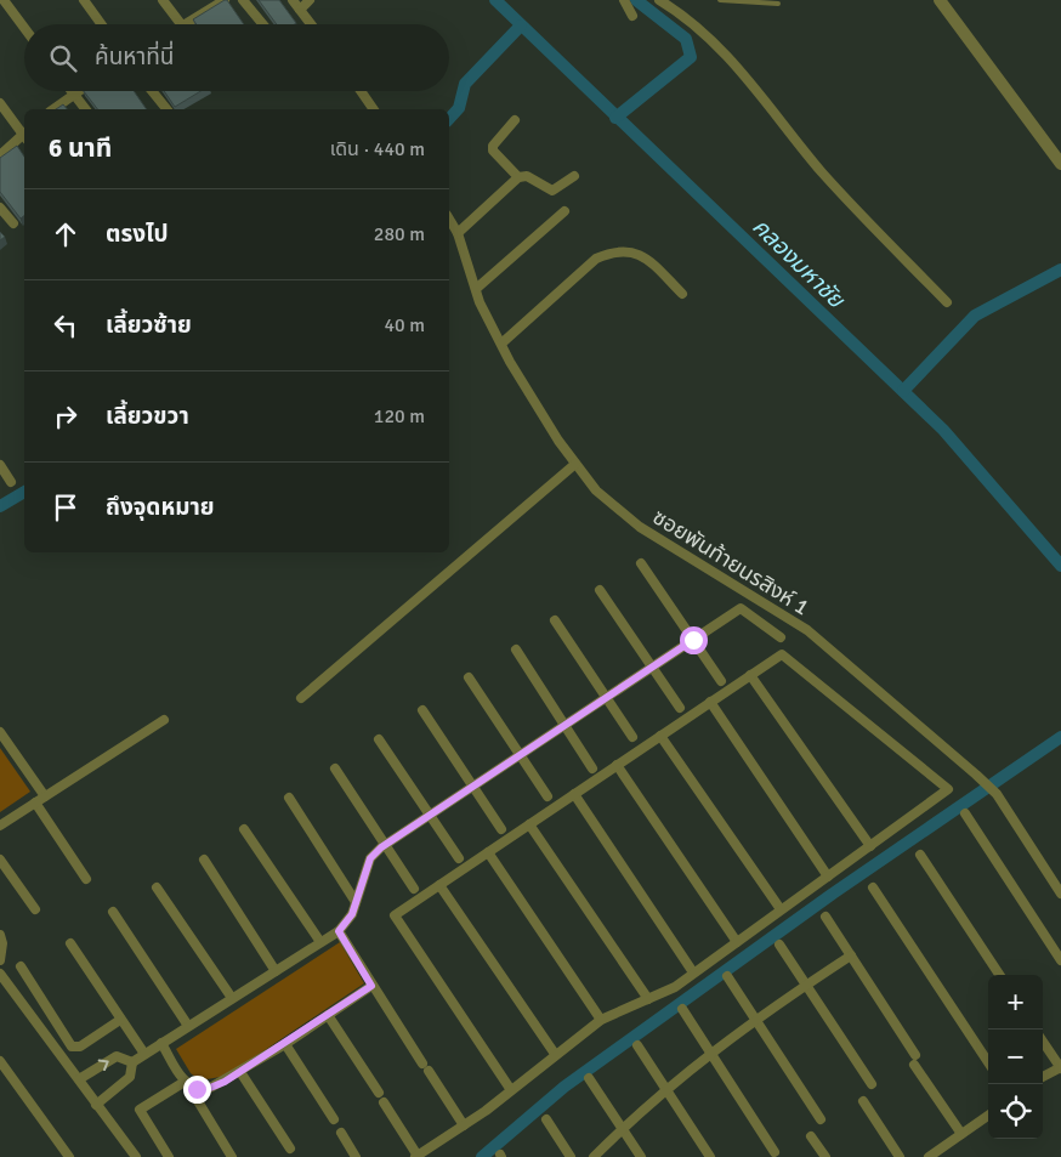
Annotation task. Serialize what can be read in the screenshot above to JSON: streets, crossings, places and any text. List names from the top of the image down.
{
  "streets": {
    "street": ["ซอยพันท้ายนรสิงห์ 1"]
  },
  "water": ["คลองมหาชัย"],
  "page": {
    "search": "ค้นหาที่นี่",
    "heading": ["6 นาที", "เดิน · 440 m"],
    "list": [
      ["ตรงไป", "280 m"],
      ["เลี้ยวซ้าย", "40 m"],
      ["เลี้ยวขวา", "120 m"],
      "ถึงจุดหมาย"
    ],
    "map_buttons": ["+", "−"]
  }
}
